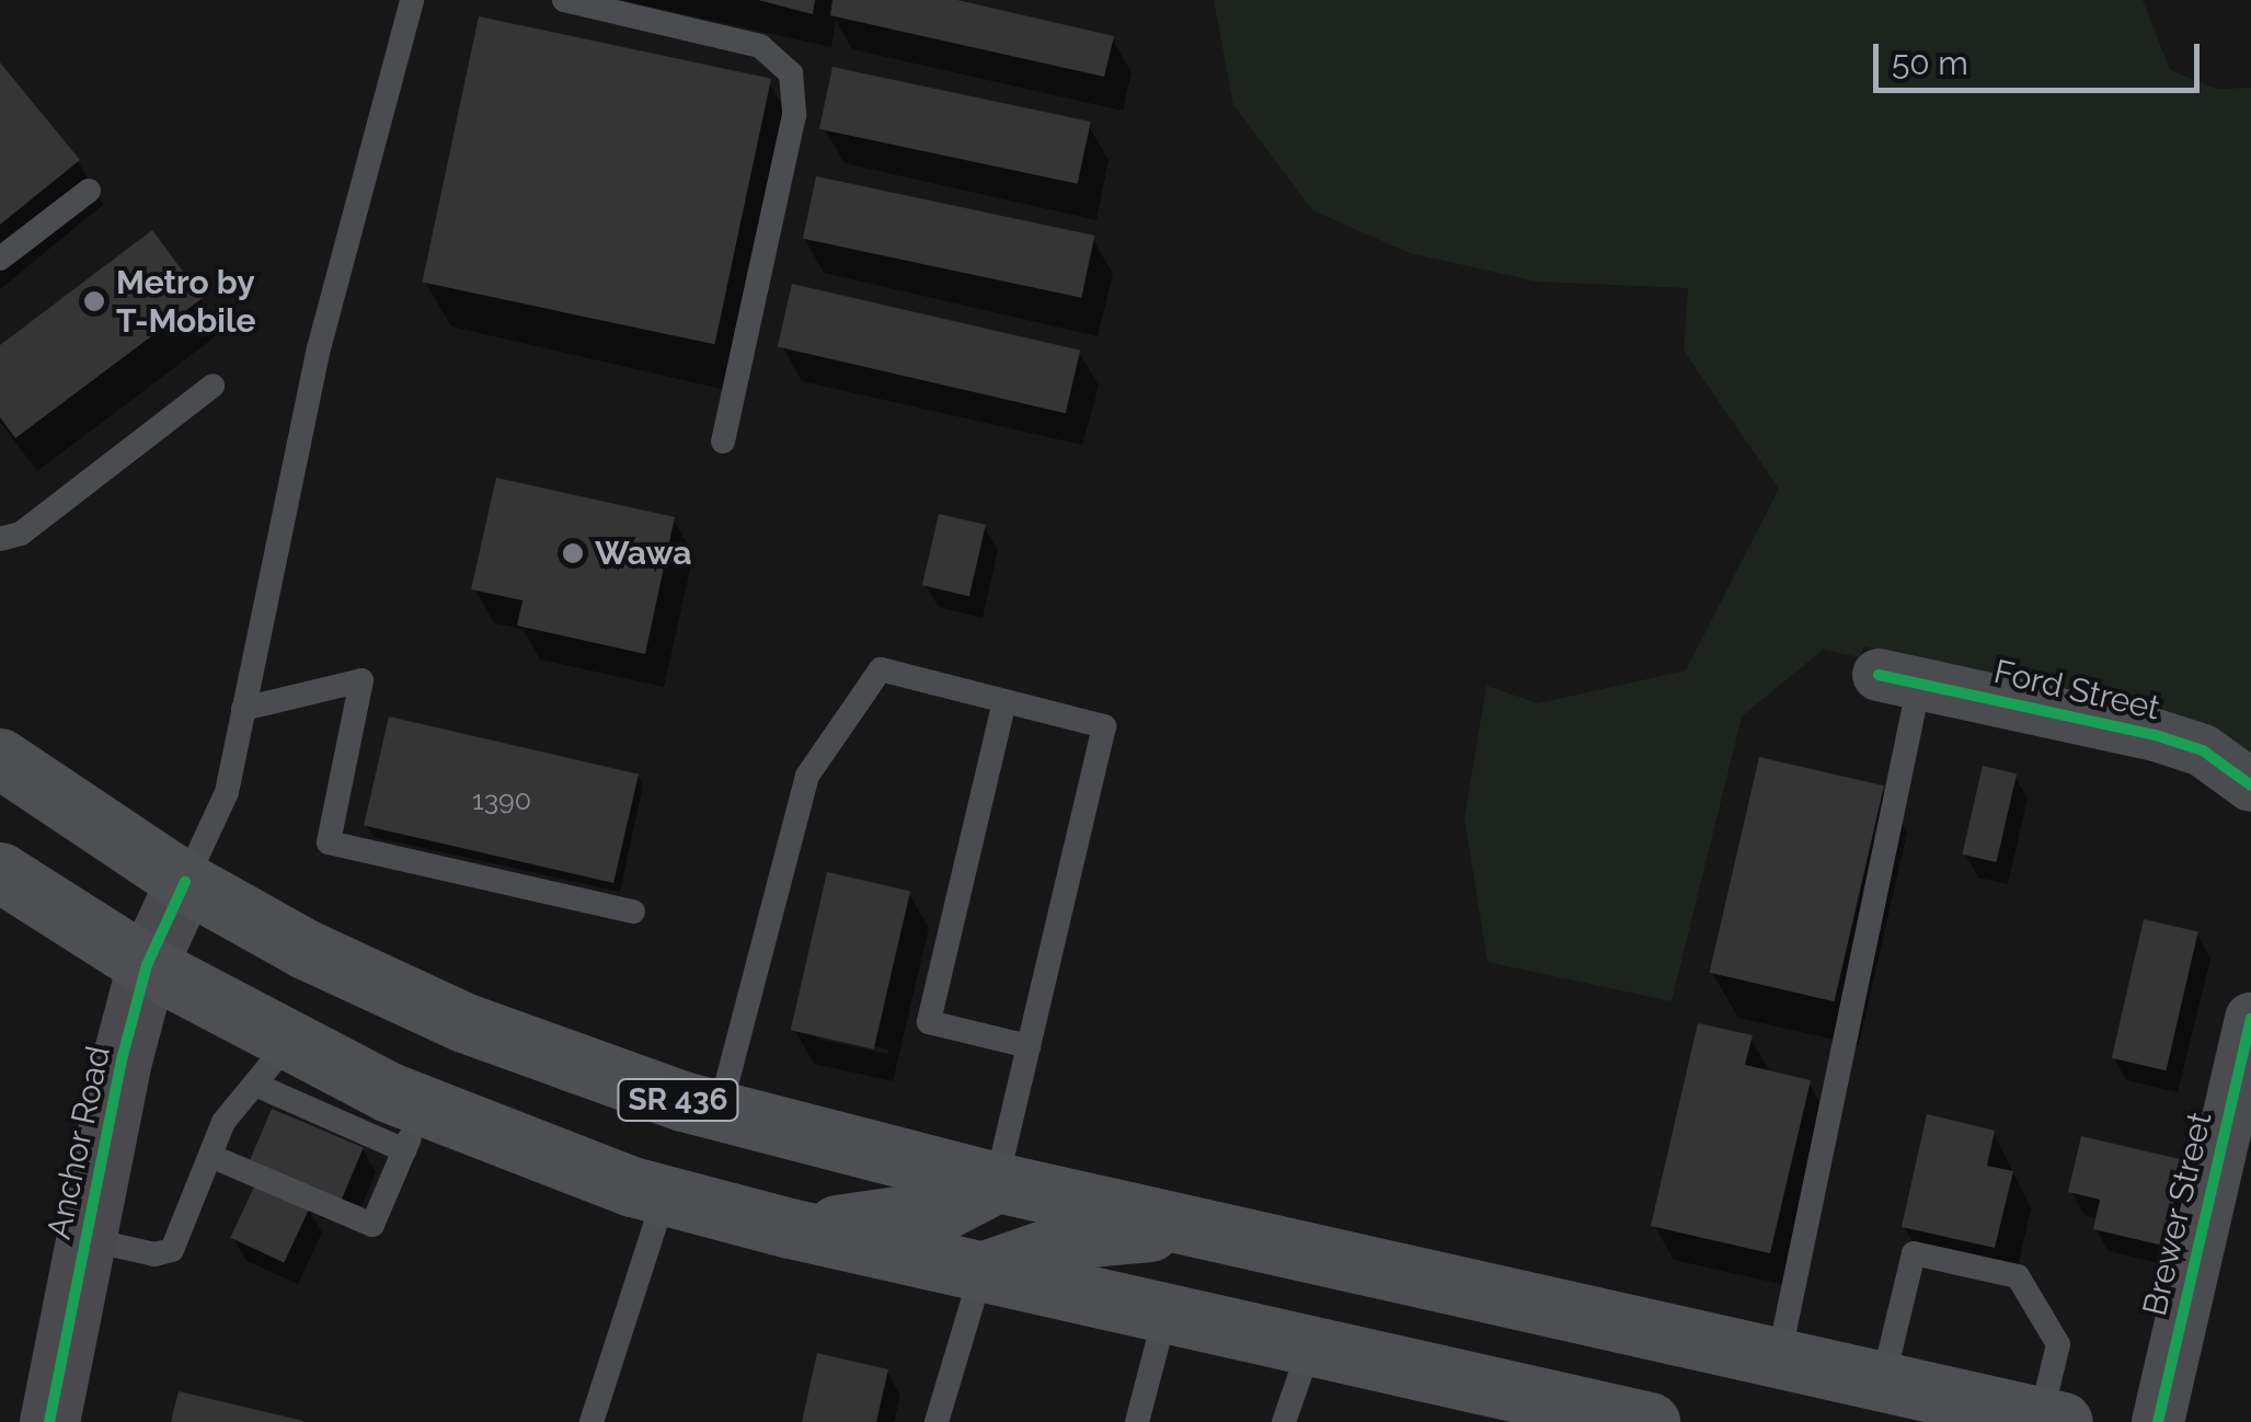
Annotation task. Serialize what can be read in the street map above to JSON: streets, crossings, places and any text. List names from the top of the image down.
{
  "streets": {
    "main road": ["SR 436"],
    "street": ["Ford Street", "Anchor Road", "Brewer Street"]
  },
  "crossings": [
    ["SR 436", "Anchor Road"]
  ],
  "places": ["Metro by T-Mobile", "Wawa"],
  "house_numbers": ["1390"],
  "scale_bar": "50 m"
}
